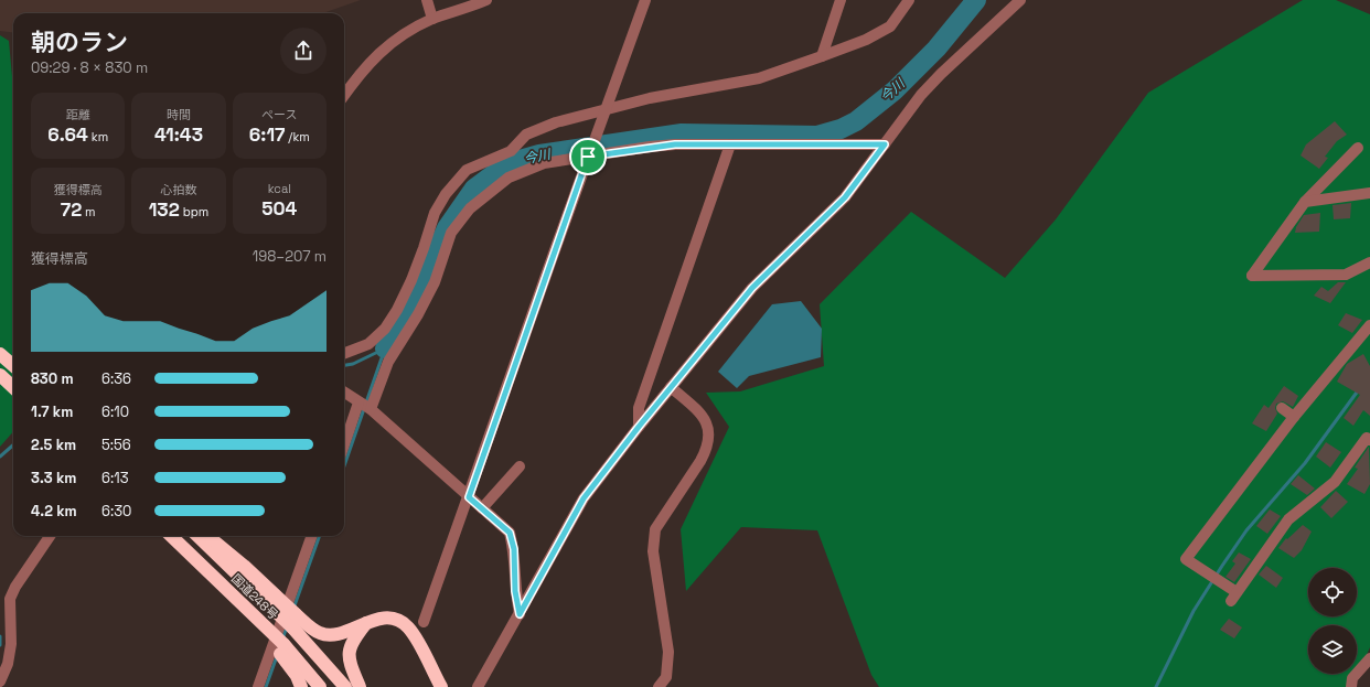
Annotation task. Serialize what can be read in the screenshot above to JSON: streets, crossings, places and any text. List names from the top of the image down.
{
  "streets": {
    "highway": ["国道248号"]
  },
  "water": ["今川"],
  "page": {
    "heading": ["朝のラン", "09:29 · 8 × 830 m"],
    "stats": [
      ["距離", "6.64 km"],
      ["時間", "41:43"],
      ["ペース", "6:17 /km"],
      ["獲得標高", "72 m"],
      ["心拍数", "132 bpm"],
      ["kcal", "504"]
    ],
    "chart": ["獲得標高", "198–207 m"],
    "list": [
      {
        "name": "830 m",
        "note": "6:36"
      },
      {
        "name": "1.7 km",
        "note": "6:10"
      },
      {
        "name": "2.5 km",
        "note": "5:56"
      },
      {
        "name": "3.3 km",
        "note": "6:13"
      },
      {
        "name": "4.2 km",
        "note": "6:30"
      }
    ]
  }
}
